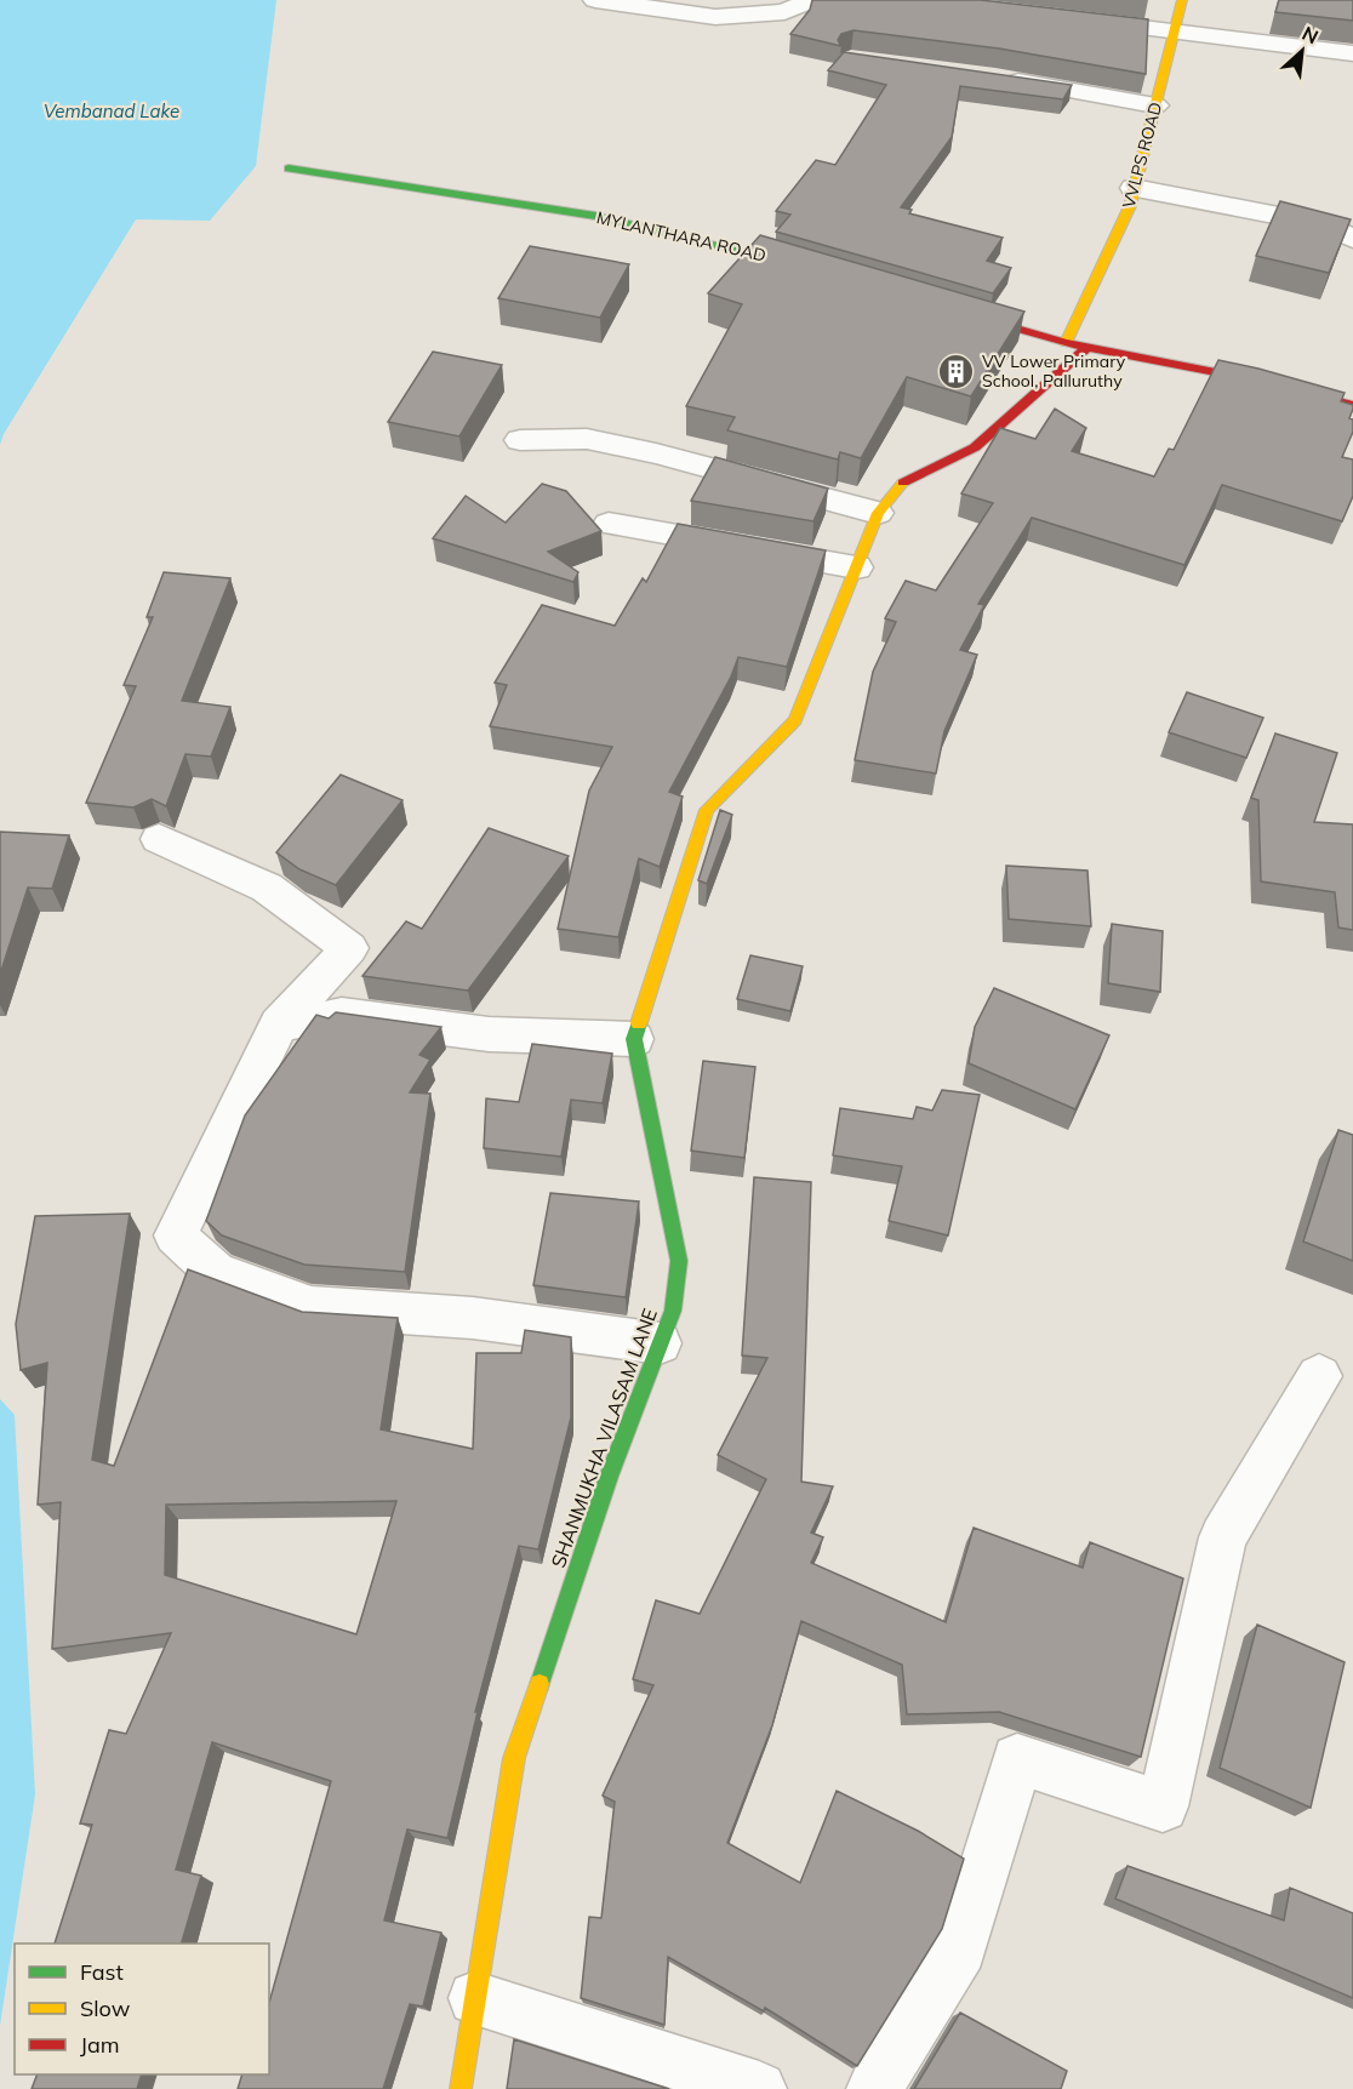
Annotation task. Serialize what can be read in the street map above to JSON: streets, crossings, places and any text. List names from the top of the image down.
{
  "streets": {
    "street": ["VVLPS ROAD", "MYLANTHARA ROAD", "SHANMUKHA VILASAM LANE"]
  },
  "water": ["Vembanad Lake"],
  "places": {
    "building": ["VV Lower Primary School, Palluruthy"]
  },
  "legend": ["Fast", "Slow", "Jam"],
  "north": "top right"
}
